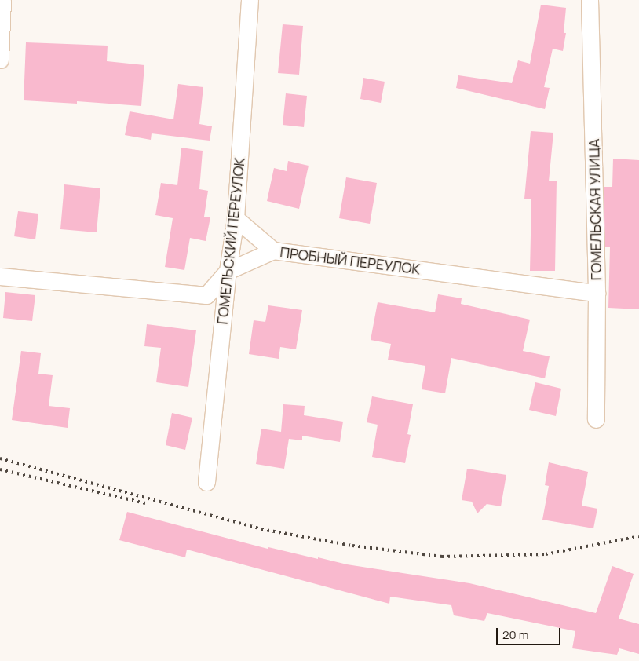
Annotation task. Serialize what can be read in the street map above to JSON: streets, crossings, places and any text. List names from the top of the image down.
{
  "streets": {
    "street": ["ГОМЕЛЬСКАЯ УЛИЦА", "ГОМЕЛЬСКИЙ ПЕРЕУЛОК", "ПРОБНЫЙ ПЕРЕУЛОК"]
  },
  "crossings": [
    ["ГОМЕЛЬСКАЯ УЛИЦА", "ПРОБНЫЙ ПЕРЕУЛОК"],
    ["ГОМЕЛЬСКИЙ ПЕРЕУЛОК", "ПРОБНЫЙ ПЕРЕУЛОК"]
  ],
  "scale_bar": "20 m"
}
